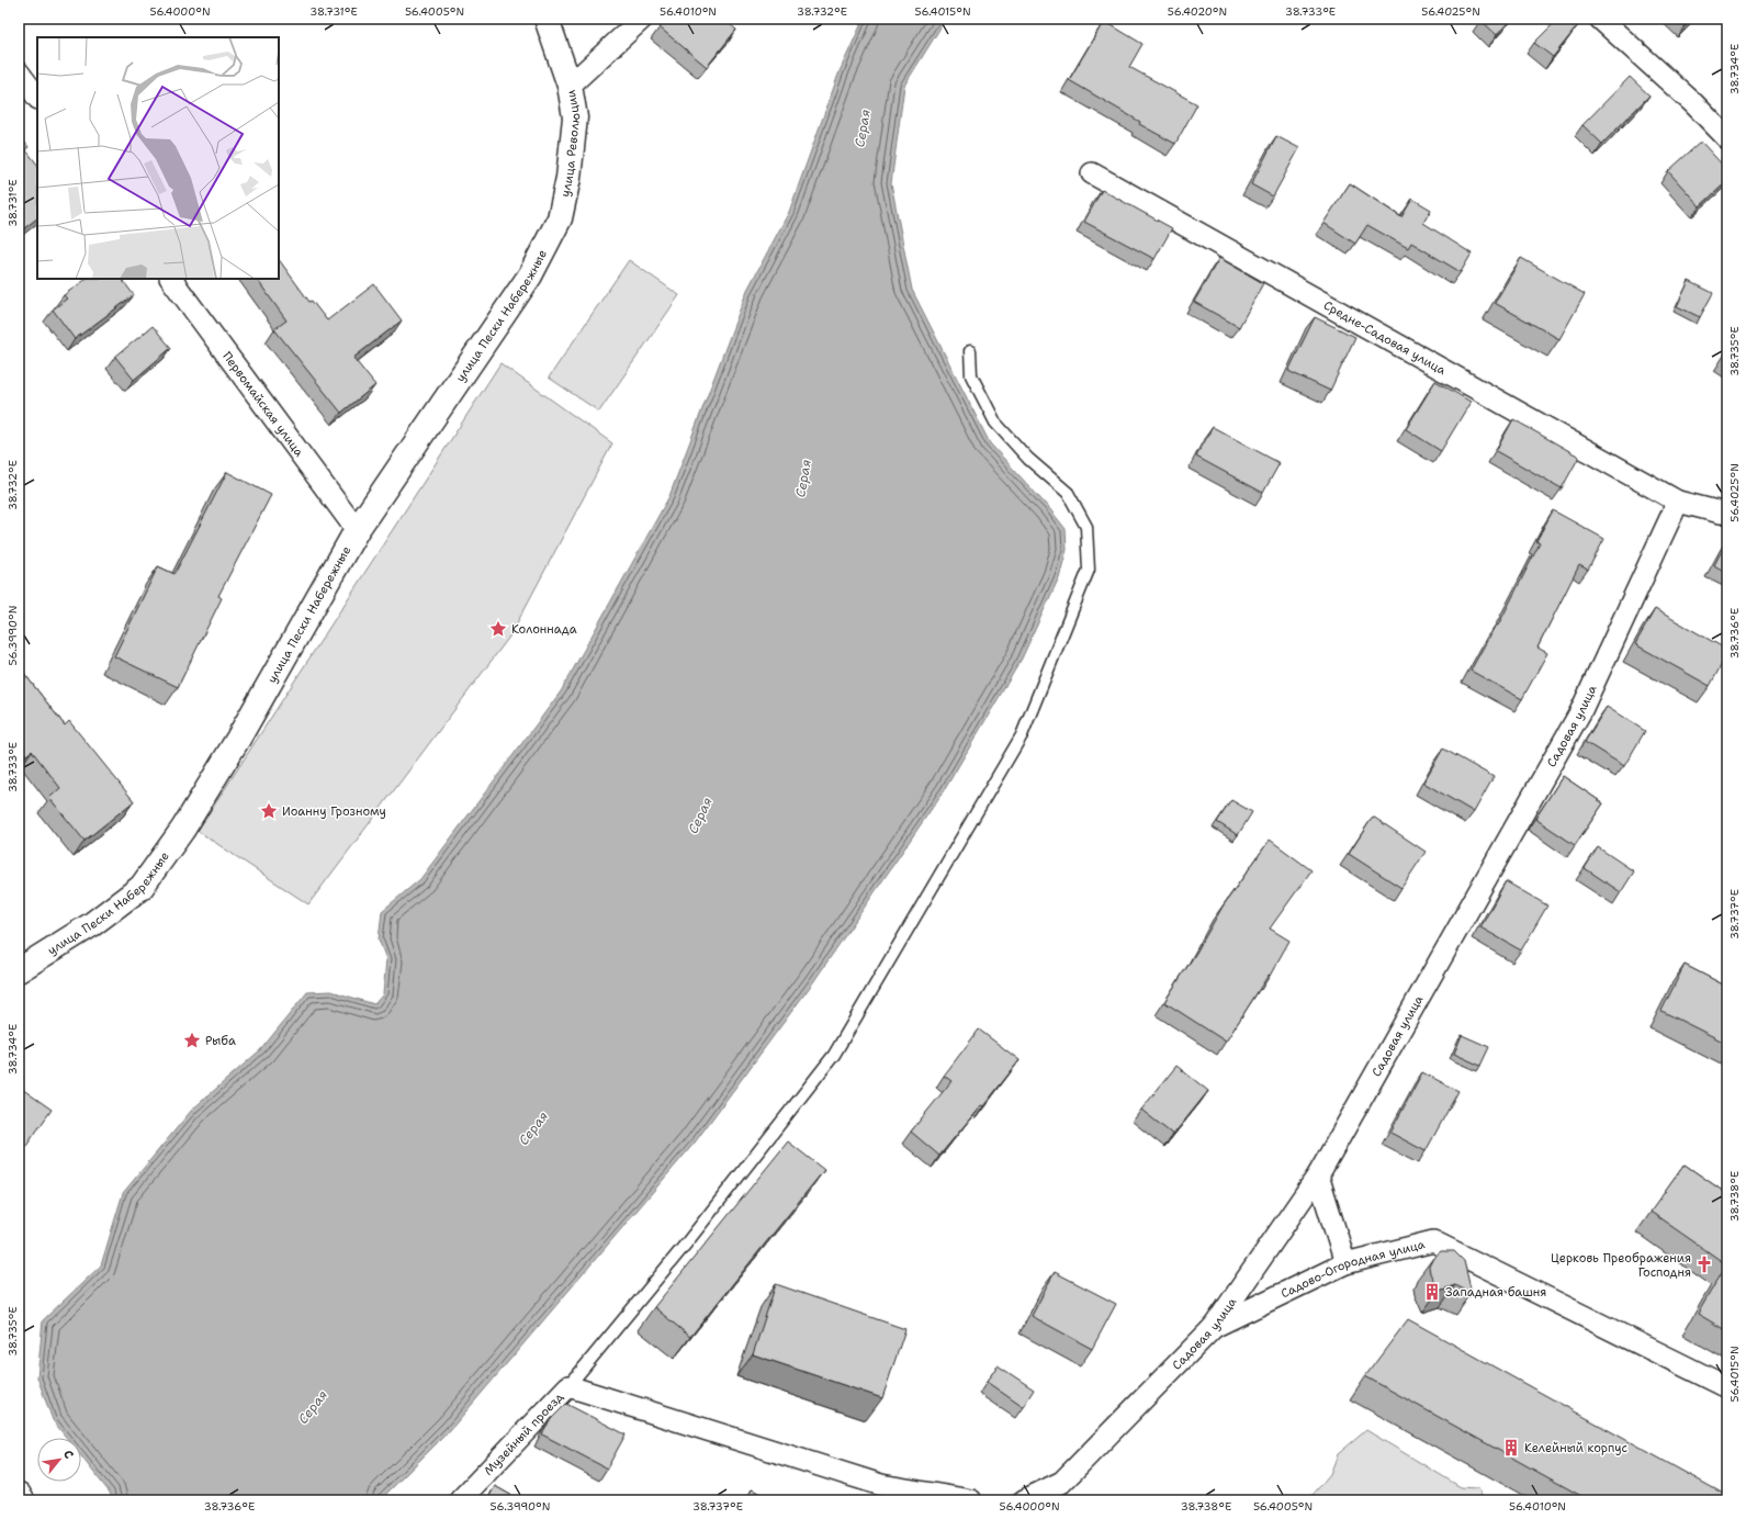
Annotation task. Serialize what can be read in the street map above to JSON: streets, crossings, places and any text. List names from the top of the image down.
{
  "streets": {
    "main road": ["улица Революции", "улица Пески Набережные"],
    "street": [
      "Средне-Садовая улица",
      "Первомайская улица",
      "Садовая улица",
      "Садово-Огородная улица",
      "Музейный проезд"
    ]
  },
  "crossings": [
    ["улица Революции", "улица Пески Набережные"],
    ["улица Пески Набережные", "Первомайская улица"],
    ["Средне-Садовая улица", "Садовая улица"],
    ["Садовая улица", "Садово-Огородная улица"]
  ],
  "water": ["Серая"],
  "places": {
    "place": ["Колоннада", "Иоанну Грозному", "Рыба"],
    "church": ["Церковь Преображения Господня"],
    "building": ["Западная башня", "Келейный корпус"]
  },
  "north": "top right",
  "coordinates": [
    "56.4000°N",
    "38.731°E",
    "56.4005°N",
    "56.4010°N",
    "38.732°E",
    "56.4015°N",
    "56.4020°N",
    "38.733°E",
    "56.4025°N",
    "38.734°E",
    "38.735°E",
    "38.736°E",
    "56.3990°N",
    "38.737°E",
    "38.738°E"
  ]
}
